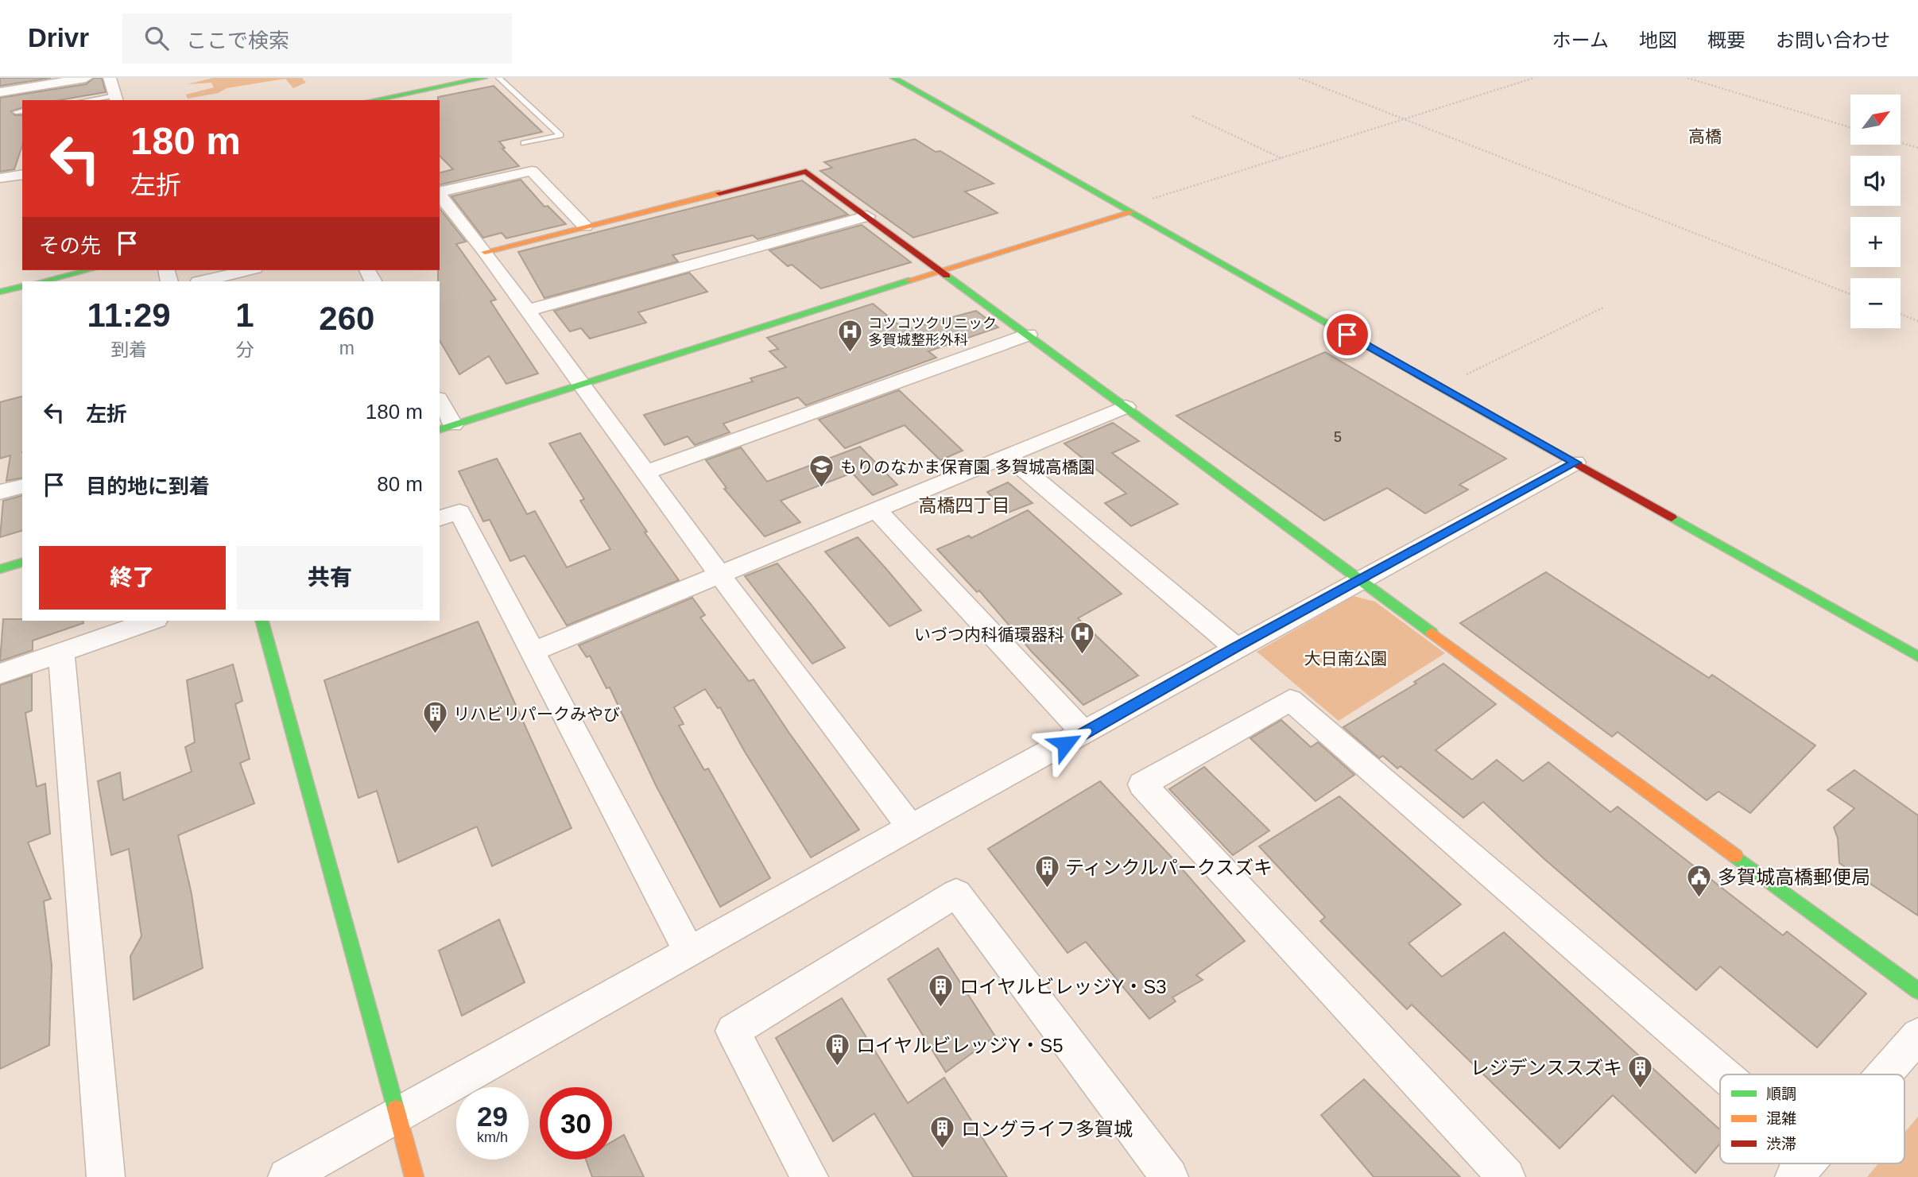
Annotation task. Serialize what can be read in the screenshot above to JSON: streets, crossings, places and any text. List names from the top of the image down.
{
  "districts": ["高橋", "高橋四丁目"],
  "parks": ["大日南公園"],
  "places": {
    "hospital": ["コツコツクリニック 多賀城整形外科", "いづつ内科循環器科"],
    "school or university": ["もりのなかま保育園 多賀城高橋園"],
    "building": [
      "リハビリパークみやび",
      "ティンクルパークスズキ",
      "ロイヤルビレッジY・S3",
      "ロイヤルビレッジY・S5",
      "レジデンススズキ",
      "ロングライフ多賀城"
    ],
    "public building": ["多賀城高橋郵便局"]
  },
  "house_numbers": ["5"],
  "legend": ["順調", "混雑", "渋滞"],
  "north": "top right",
  "page": {
    "header": "Drivr",
    "search": "ここで検索",
    "nav": [
      "ホーム",
      "地図",
      "概要",
      "お問い合わせ"
    ],
    "map_buttons": ["+", "−"],
    "turn": ["180 m", "左折"],
    "then": "その先",
    "eta": [
      "11:29",
      "到着",
      "1",
      "分",
      "260",
      "m"
    ],
    "list": [
      {
        "name": "左折",
        "value": "180 m"
      },
      {
        "name": "目的地に到着",
        "value": "80 m"
      }
    ],
    "buttons": ["終了", "共有"],
    "speed": "29 km/h",
    "limit": "30"
  }
}
